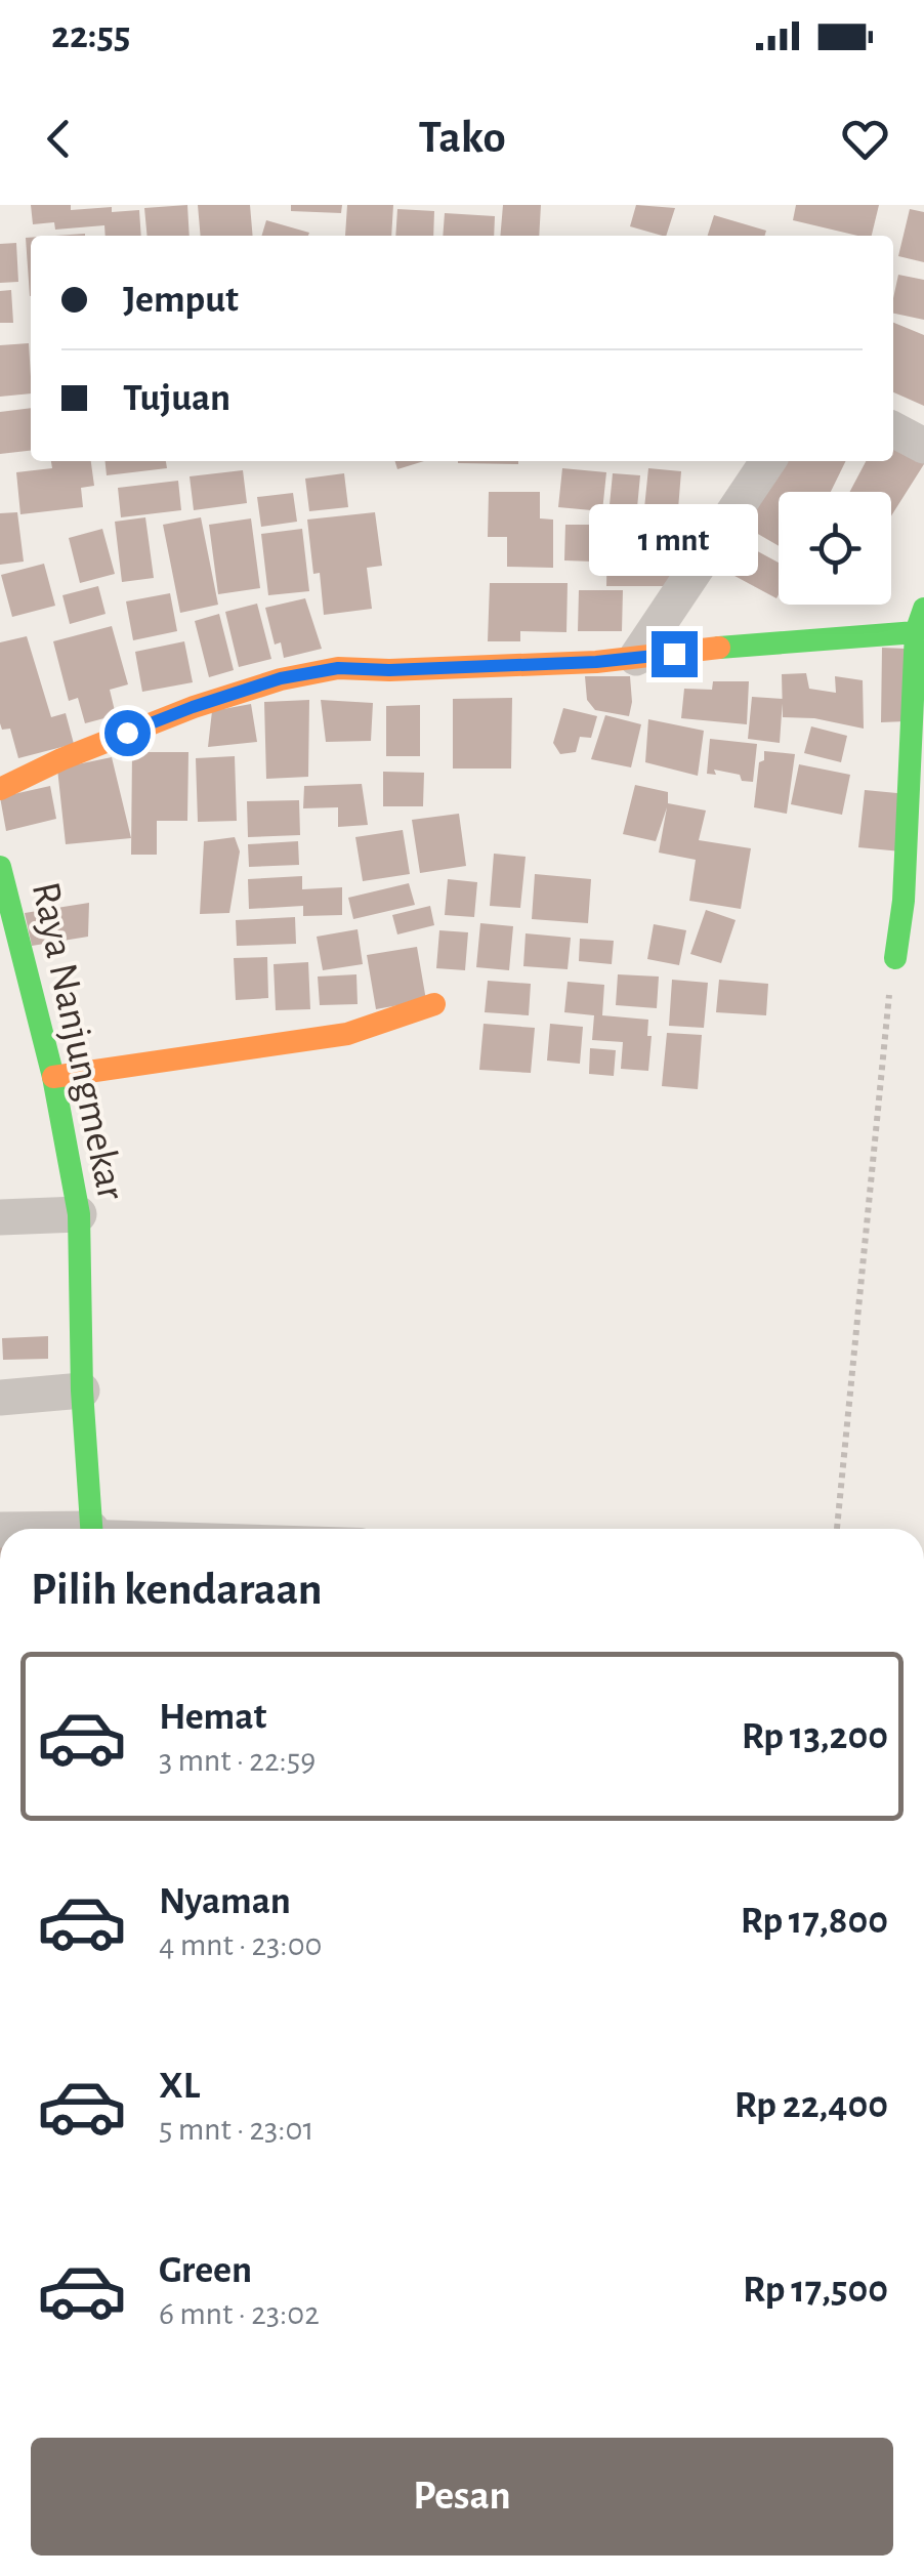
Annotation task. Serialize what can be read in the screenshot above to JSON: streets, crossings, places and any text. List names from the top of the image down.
{
  "streets": {
    "street": ["Raya Nanjungmekar"]
  },
  "page": {
    "status": "22:55",
    "header": "Tako",
    "banner": ["Jemput", "Tujuan"],
    "bubble": "1 mnt",
    "heading": "Pilih kendaraan",
    "list": [
      {
        "name": "Hemat",
        "note": "3 mnt · 22:59",
        "value": "Rp 13,200"
      },
      {
        "name": "Nyaman",
        "note": "4 mnt · 23:00",
        "value": "Rp 17,800"
      },
      {
        "name": "XL",
        "note": "5 mnt · 23:01",
        "value": "Rp 22,400"
      },
      {
        "name": "Green",
        "note": "6 mnt · 23:02",
        "value": "Rp 17,500"
      }
    ],
    "buttons": "Pesan"
  }
}
